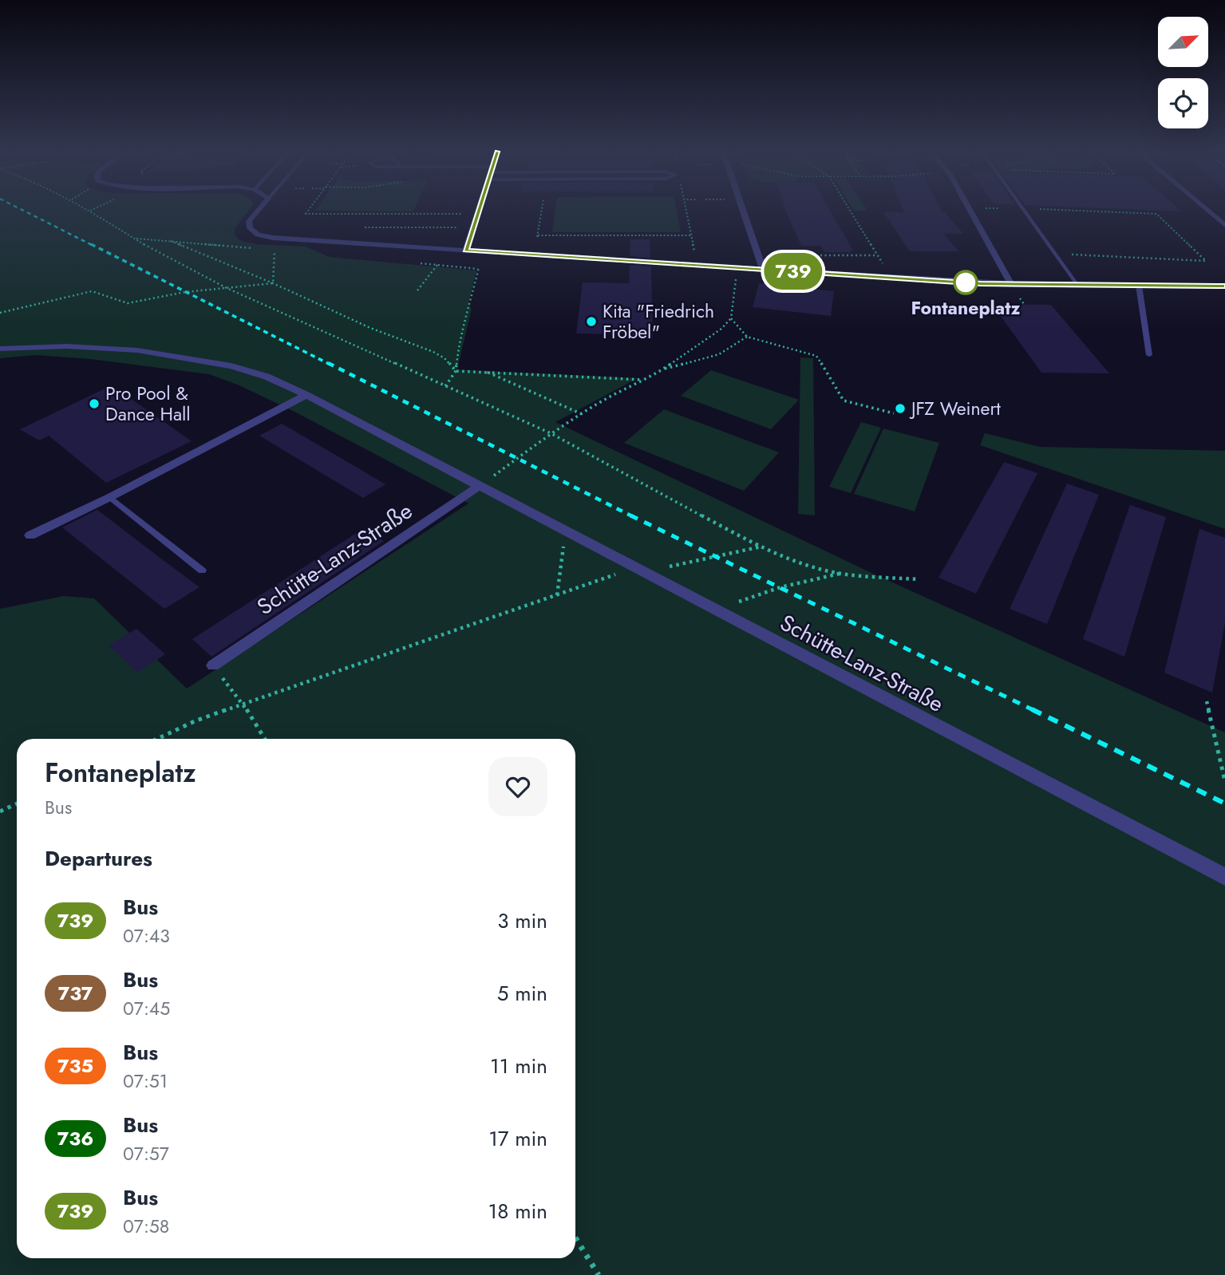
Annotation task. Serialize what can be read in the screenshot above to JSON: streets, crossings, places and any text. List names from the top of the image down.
{
  "streets": {
    "street": ["Schütte-Lanz-Straße"]
  },
  "places": [
    "Fontaneplatz",
    "Kita \"Friedrich Fröbel\"",
    "Pro Pool & Dance Hall",
    "JFZ Weinert"
  ],
  "lines": ["bus line 739"],
  "north": "top right",
  "page": {
    "on_map": "739",
    "heading": [
      ["Fontaneplatz", "Bus"],
      "Departures"
    ],
    "list": [
      {
        "mark": "739",
        "name": "Bus",
        "note": "07:43",
        "value": "3 min"
      },
      {
        "mark": "737",
        "name": "Bus",
        "note": "07:45",
        "value": "5 min"
      },
      {
        "mark": "735",
        "name": "Bus",
        "note": "07:51",
        "value": "11 min"
      },
      {
        "mark": "736",
        "name": "Bus",
        "note": "07:57",
        "value": "17 min"
      },
      {
        "mark": "739",
        "name": "Bus",
        "note": "07:58",
        "value": "18 min"
      }
    ]
  }
}
